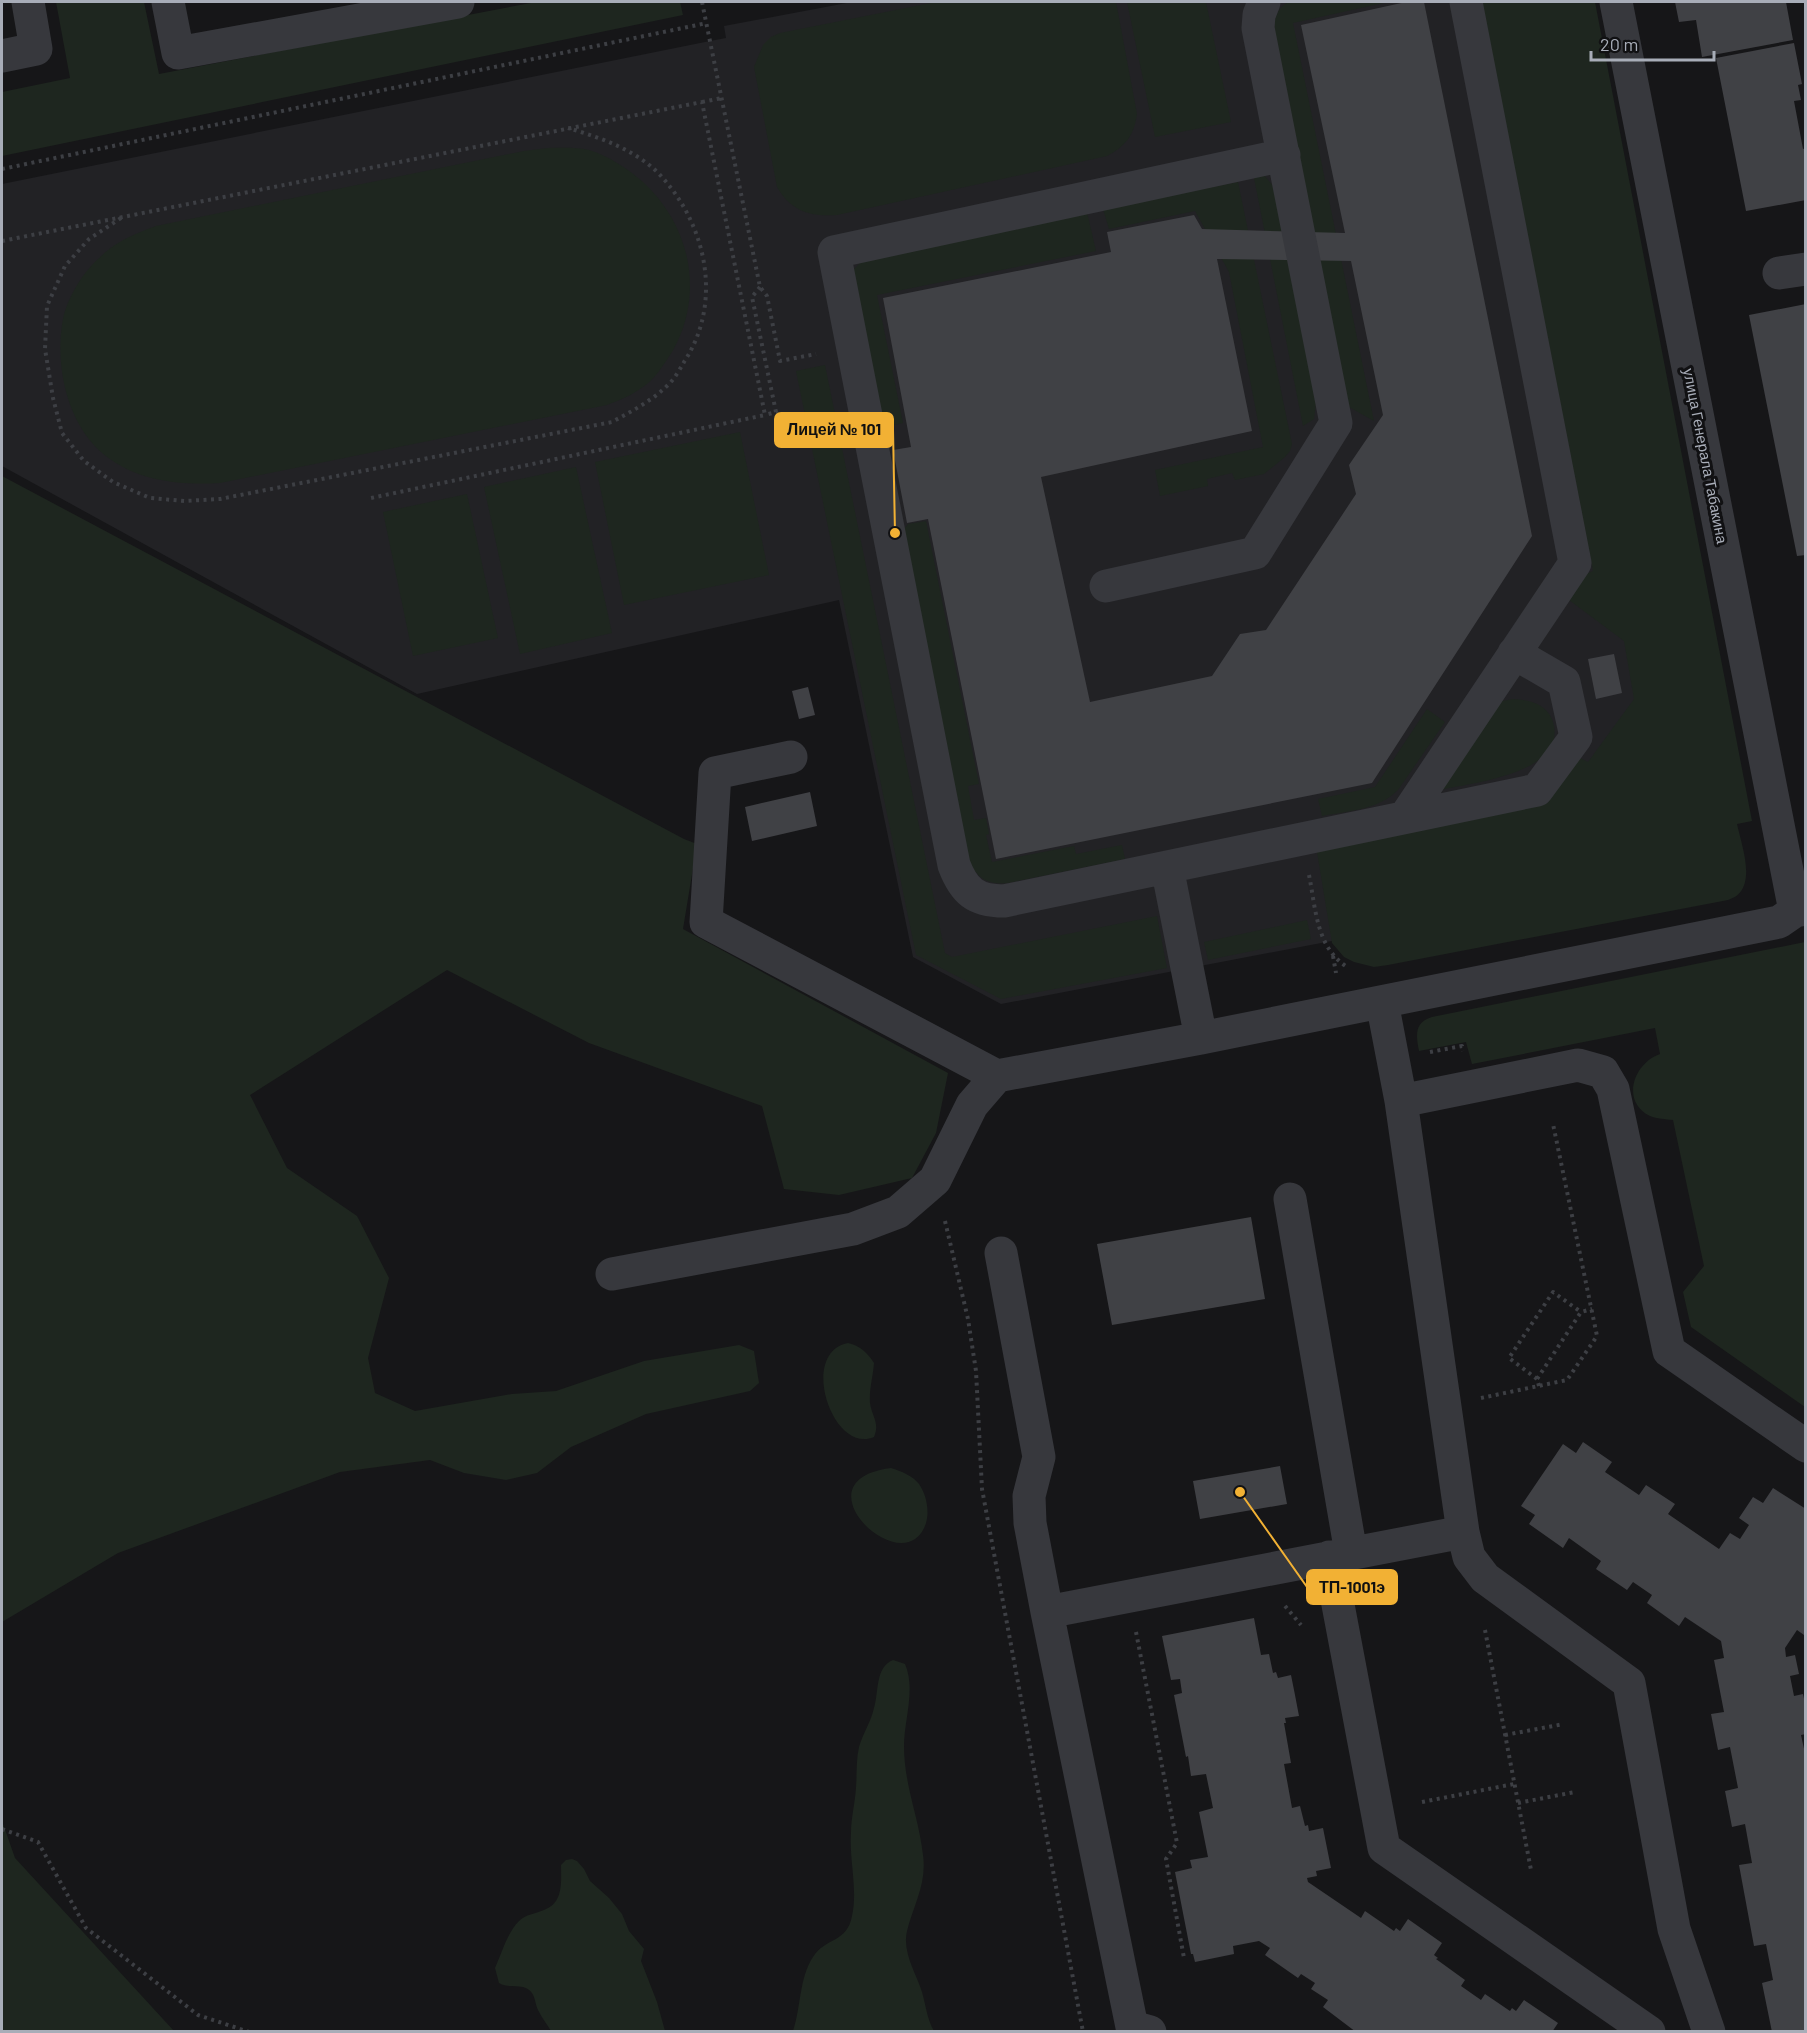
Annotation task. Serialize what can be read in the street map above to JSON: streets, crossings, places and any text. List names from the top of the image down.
{
  "streets": {
    "street": ["улица Генерала Табакина"]
  },
  "places": ["Лицей № 101", "ТП-1001э"],
  "scale_bar": "20 m"
}
